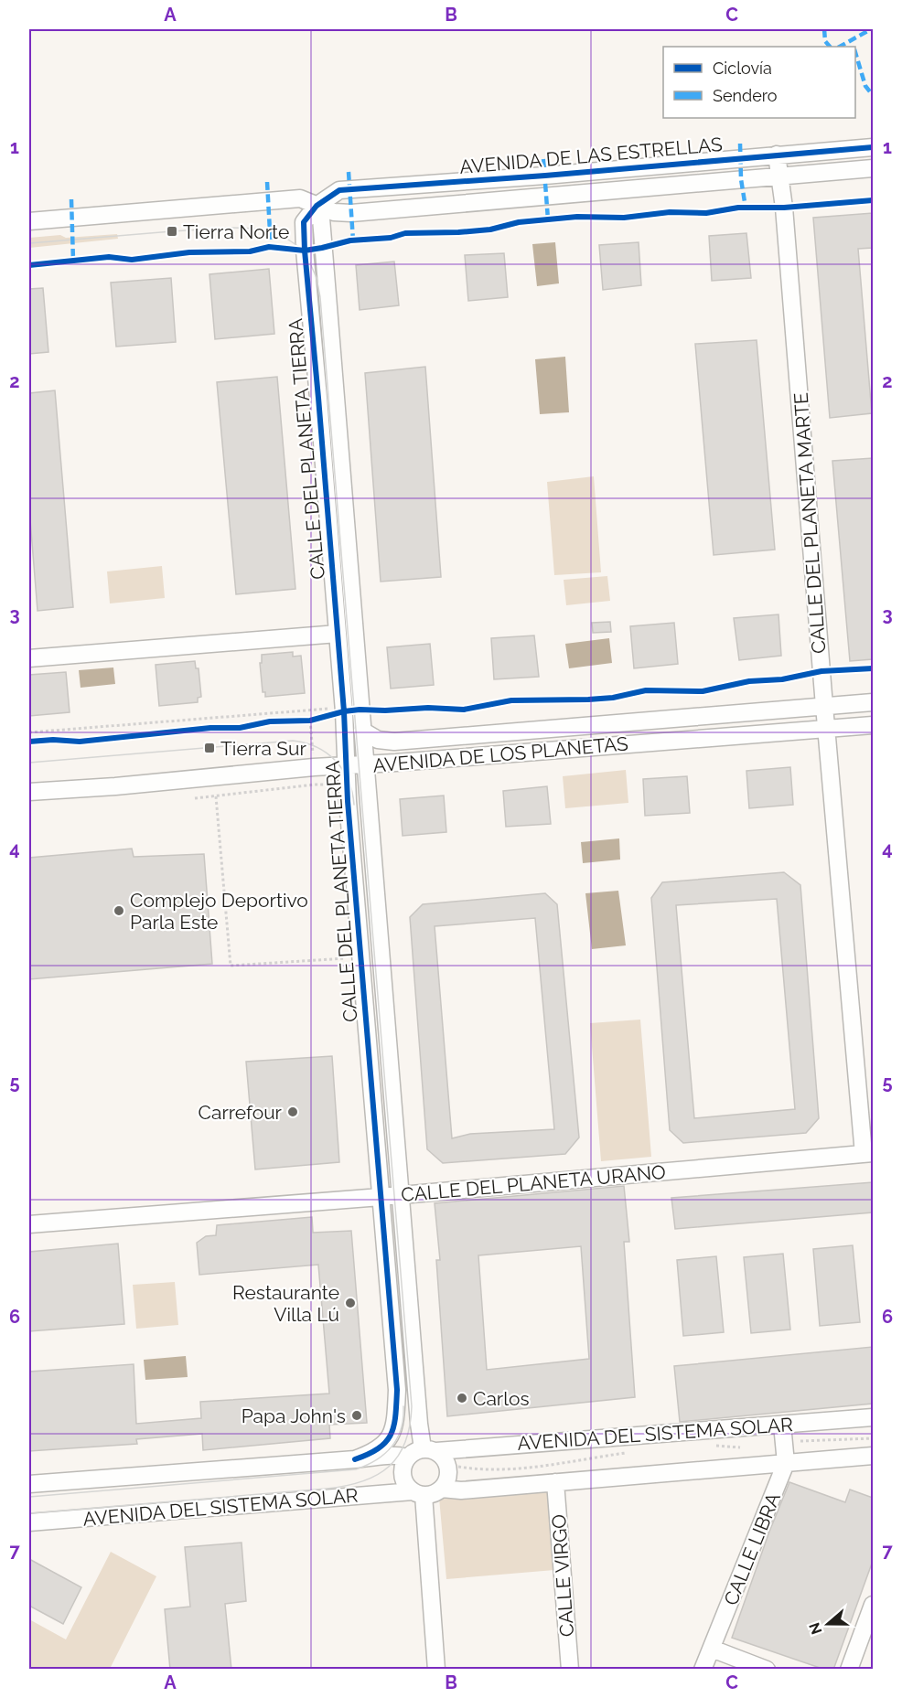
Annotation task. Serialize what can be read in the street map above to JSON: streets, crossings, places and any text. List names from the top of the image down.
{
  "streets": {
    "street": [
      "AVENIDA DE LAS ESTRELLAS",
      "CALLE DEL PLANETA TIERRA",
      "CALLE DEL PLANETA MARTE",
      "AVENIDA DE LOS PLANETAS",
      "CALLE DEL PLANETA URANO",
      "AVENIDA DEL SISTEMA SOLAR",
      "CALLE LIBRA",
      "CALLE VIRGO"
    ]
  },
  "crossings": [
    ["AVENIDA DE LAS ESTRELLAS", "CALLE DEL PLANETA TIERRA"],
    ["AVENIDA DE LAS ESTRELLAS", "CALLE DEL PLANETA MARTE"],
    ["CALLE DEL PLANETA TIERRA", "AVENIDA DE LOS PLANETAS"],
    ["CALLE DEL PLANETA TIERRA", "CALLE DEL PLANETA URANO"],
    ["CALLE DEL PLANETA TIERRA", "AVENIDA DEL SISTEMA SOLAR"],
    ["CALLE DEL PLANETA MARTE", "AVENIDA DE LOS PLANETAS"],
    ["CALLE DEL PLANETA MARTE", "CALLE DEL PLANETA URANO"],
    ["AVENIDA DEL SISTEMA SOLAR", "CALLE LIBRA"],
    ["AVENIDA DEL SISTEMA SOLAR", "CALLE VIRGO"]
  ],
  "places": {
    "transit": ["Tierra Norte", "Tierra Sur"],
    "other": [
      "Complejo Deportivo Parla Este",
      "Carrefour",
      "Restaurante Villa Lú",
      "Carlos",
      "Papa John's"
    ]
  },
  "legend": ["Ciclovía", "Sendero"],
  "north": "left",
  "grid": {
    "columns": ["A", "B", "C"],
    "rows": [
      "1",
      "2",
      "3",
      "4",
      "5",
      "6",
      "7"
    ]
  }
}
